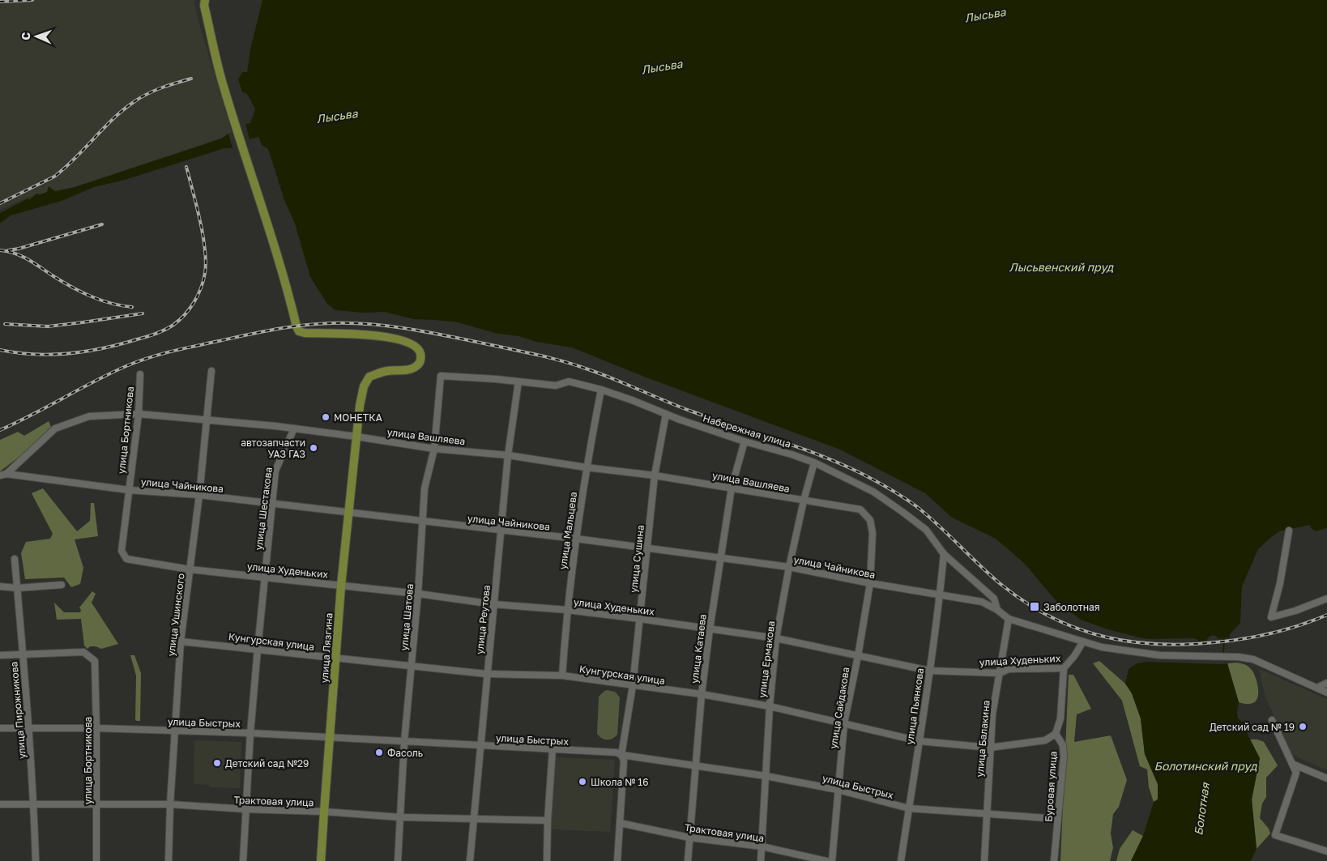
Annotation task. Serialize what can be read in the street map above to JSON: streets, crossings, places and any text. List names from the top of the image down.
{
  "streets": {
    "main road": ["улица Лязгина"],
    "street": [
      "улица Бортникова",
      "Набережная улица",
      "улица Вашляева",
      "улица Чайникова",
      "улица Шестакова",
      "улица Мальцева",
      "улица Сушина",
      "улица Худеньких",
      "улица Ушинского",
      "улица Шатова",
      "улица Реутова",
      "Кунгурская улица",
      "улица Катаева",
      "улица Ермакова",
      "улица Пьянкова",
      "улица Сайдакова",
      "улица Пирожникова",
      "улица Быстрых",
      "улица Балакина",
      "Буровая улица",
      "Трактовая улица"
    ]
  },
  "crossings": [
    ["улица Бортникова", "улица Вашляева"],
    ["улица Бортникова", "улица Чайникова"],
    ["улица Бортникова", "улица Худеньких"],
    ["улица Бортникова", "улица Пирожникова"],
    ["улица Бортникова", "улица Быстрых"],
    ["улица Бортникова", "Трактовая улица"],
    ["Набережная улица", "улица Чайникова"],
    ["Набережная улица", "улица Мальцева"],
    ["Набережная улица", "улица Сушина"],
    ["Набережная улица", "улица Шатова"],
    ["Набережная улица", "улица Реутова"],
    ["Набережная улица", "улица Катаева"],
    ["Набережная улица", "улица Ермакова"],
    ["Набережная улица", "улица Пьянкова"],
    ["улица Вашляева", "улица Чайникова"],
    ["улица Вашляева", "улица Шестакова"],
    ["улица Вашляева", "улица Мальцева"],
    ["улица Вашляева", "улица Сушина"],
    ["улица Вашляева", "улица Ушинского"],
    ["улица Вашляева", "улица Шатова"],
    ["улица Вашляева", "улица Реутова"],
    ["улица Вашляева", "улица Лязгина"],
    ["улица Вашляева", "улица Катаева"],
    ["улица Вашляева", "улица Ермакова"],
    ["улица Вашляева", "улица Сайдакова"],
    ["улица Чайникова", "улица Шестакова"],
    ["улица Чайникова", "улица Мальцева"],
    ["улица Чайникова", "улица Сушина"],
    ["улица Чайникова", "улица Ушинского"],
    ["улица Чайникова", "улица Шатова"],
    ["улица Чайникова", "улица Реутова"],
    ["улица Чайникова", "улица Лязгина"],
    ["улица Чайникова", "улица Катаева"],
    ["улица Чайникова", "улица Ермакова"],
    ["улица Чайникова", "улица Пьянкова"],
    ["улица Чайникова", "улица Сайдакова"],
    ["улица Чайникова", "улица Балакина"],
    ["улица Шестакова", "улица Худеньких"],
    ["улица Шестакова", "Кунгурская улица"],
    ["улица Шестакова", "улица Быстрых"],
    ["улица Шестакова", "Трактовая улица"],
    ["улица Мальцева", "улица Худеньких"],
    ["улица Мальцева", "Кунгурская улица"],
    ["улица Сушина", "улица Худеньких"],
    ["улица Сушина", "Кунгурская улица"],
    ["улица Сушина", "улица Быстрых"],
    ["улица Сушина", "Трактовая улица"],
    ["улица Худеньких", "улица Ушинского"],
    ["улица Худеньких", "улица Шатова"],
    ["улица Худеньких", "улица Реутова"],
    ["улица Худеньких", "улица Лязгина"],
    ["улица Худеньких", "улица Катаева"],
    ["улица Худеньких", "улица Ермакова"],
    ["улица Худеньких", "улица Пьянкова"],
    ["улица Худеньких", "улица Сайдакова"],
    ["улица Худеньких", "улица Балакина"],
    ["улица Ушинского", "Кунгурская улица"],
    ["улица Ушинского", "улица Быстрых"],
    ["улица Ушинского", "Трактовая улица"],
    ["улица Шатова", "Кунгурская улица"],
    ["улица Шатова", "улица Быстрых"],
    ["улица Шатова", "Трактовая улица"],
    ["улица Реутова", "Кунгурская улица"],
    ["улица Реутова", "улица Быстрых"],
    ["улица Реутова", "Трактовая улица"],
    ["Кунгурская улица", "улица Лязгина"],
    ["Кунгурская улица", "улица Катаева"],
    ["Кунгурская улица", "улица Ермакова"],
    ["Кунгурская улица", "улица Пьянкова"],
    ["Кунгурская улица", "улица Сайдакова"],
    ["Кунгурская улица", "улица Балакина"],
    ["Кунгурская улица", "Буровая улица"],
    ["улица Лязгина", "улица Быстрых"],
    ["улица Лязгина", "Трактовая улица"],
    ["улица Катаева", "улица Быстрых"],
    ["улица Катаева", "Трактовая улица"],
    ["улица Ермакова", "улица Быстрых"],
    ["улица Ермакова", "Трактовая улица"],
    ["улица Пьянкова", "улица Быстрых"],
    ["улица Сайдакова", "улица Быстрых"],
    ["улица Пирожникова", "улица Быстрых"],
    ["улица Пирожникова", "Трактовая улица"],
    ["улица Быстрых", "улица Балакина"],
    ["улица Быстрых", "Буровая улица"]
  ],
  "water": [
    "Лысьва",
    "Лысьвенский пруд",
    "Болотинский пруд",
    "Болотная"
  ],
  "places": {
    "other": [
      "МОНЕТКА",
      "автозапчасти УАЗ ГАЗ",
      "Детский сад № 19",
      "Фасоль",
      "Детский сад №29",
      "Школа № 16"
    ],
    "transit": ["Заболотная"]
  },
  "north": "left"
}
